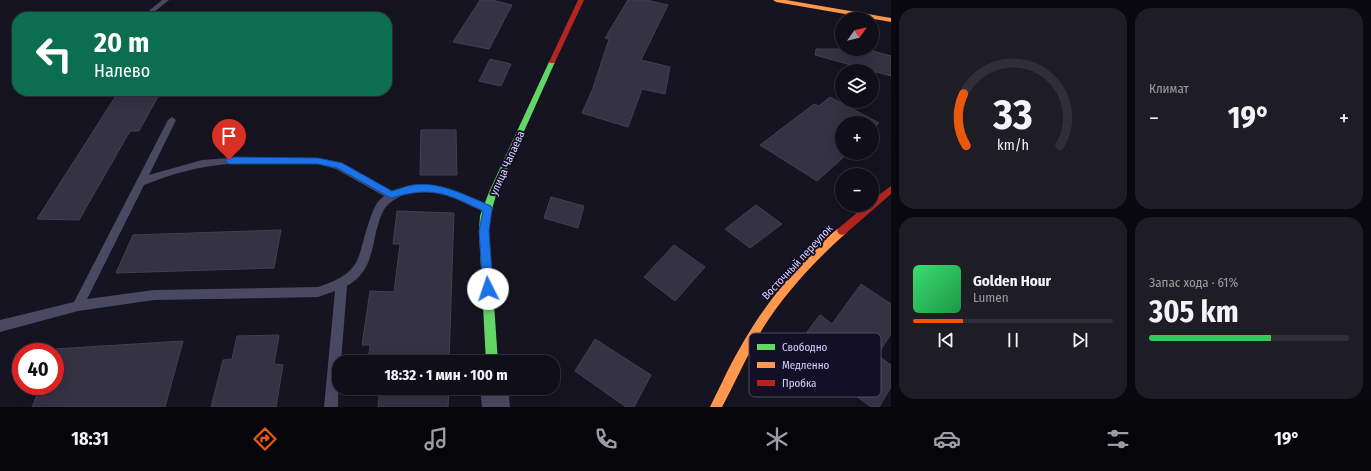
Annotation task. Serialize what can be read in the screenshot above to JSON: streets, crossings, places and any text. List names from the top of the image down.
{
  "streets": {
    "street": ["улица Чапаева", "Восточный переулок"]
  },
  "legend": ["Свободно", "Медленно", "Пробка"],
  "north": "top right",
  "page": {
    "tile": [
      "Климат",
      ["Запас хода · 61%", "305 km"]
    ],
    "map_buttons": ["+", "−"],
    "turn": ["20 m", "Налево"],
    "heat": ["−", "19°", "+"],
    "song": ["Golden Hour", "Lumen"],
    "limit": "40",
    "trip": "18:32 · 1 мин · 100 m",
    "tabs": ["18:31", "19°"],
    "gauge": ["33", "km/h"]
  }
}
